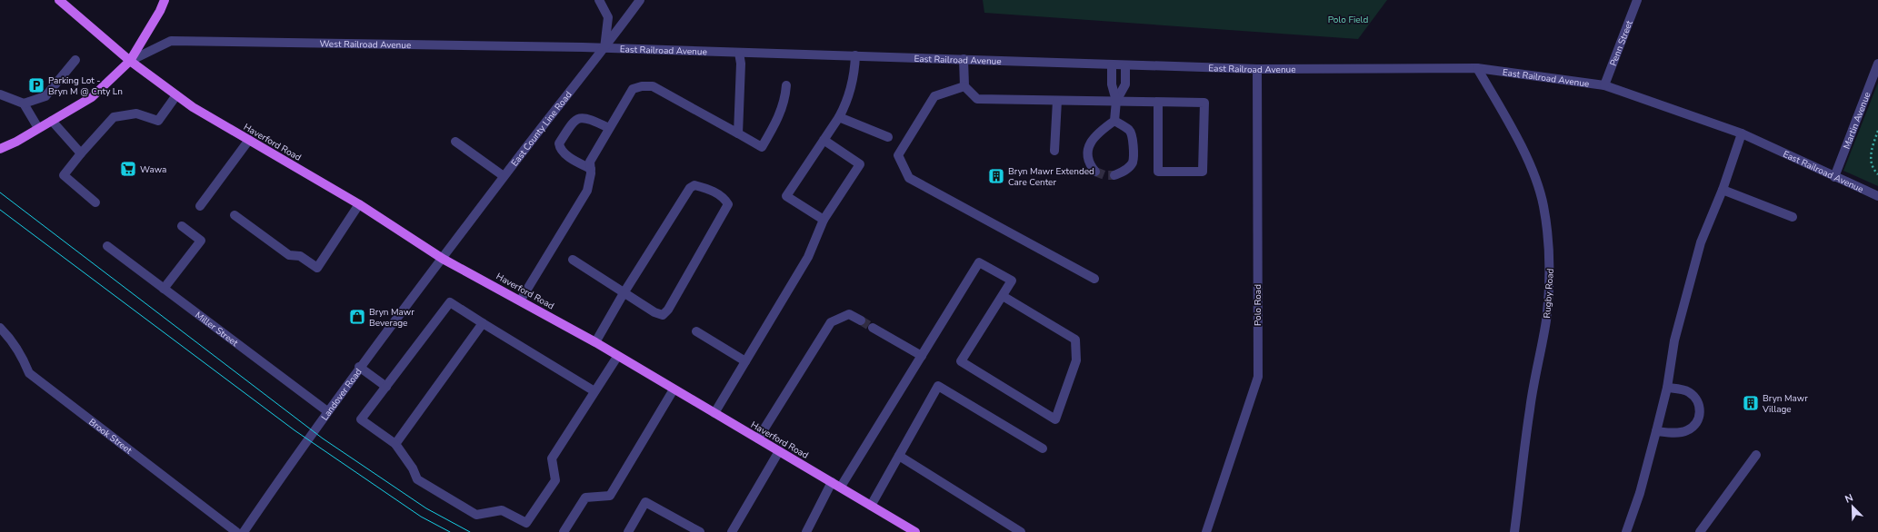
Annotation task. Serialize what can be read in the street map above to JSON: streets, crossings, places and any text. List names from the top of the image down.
{
  "streets": {
    "main road": ["Haverford Road"],
    "street": [
      "Penn Street",
      "West Railroad Avenue",
      "East Railroad Avenue",
      "Martin Avenue",
      "East County Line Road",
      "Rugby Road",
      "Polo Road",
      "Miller Street",
      "Landover Road",
      "Brook Street"
    ]
  },
  "crossings": [
    ["Penn Street", "East Railroad Avenue"],
    ["West Railroad Avenue", "East Railroad Avenue"],
    ["West Railroad Avenue", "East County Line Road"],
    ["West Railroad Avenue", "Haverford Road"],
    ["East Railroad Avenue", "Martin Avenue"],
    ["East Railroad Avenue", "East County Line Road"],
    ["East Railroad Avenue", "Rugby Road"],
    ["East Railroad Avenue", "Polo Road"],
    ["East County Line Road", "Haverford Road"],
    ["East County Line Road", "Landover Road"],
    ["Haverford Road", "Landover Road"],
    ["Miller Street", "Landover Road"]
  ],
  "parks": ["Polo Field"],
  "places": {
    "parking": ["Parking Lot - Bryn M @ Cnty Ln"],
    "supermarket": ["Wawa"],
    "building": ["Bryn Mawr Extended Care Center", "Bryn Mawr Village"],
    "shop": ["Bryn Mawr Beverage"]
  },
  "north": "top left"
}
